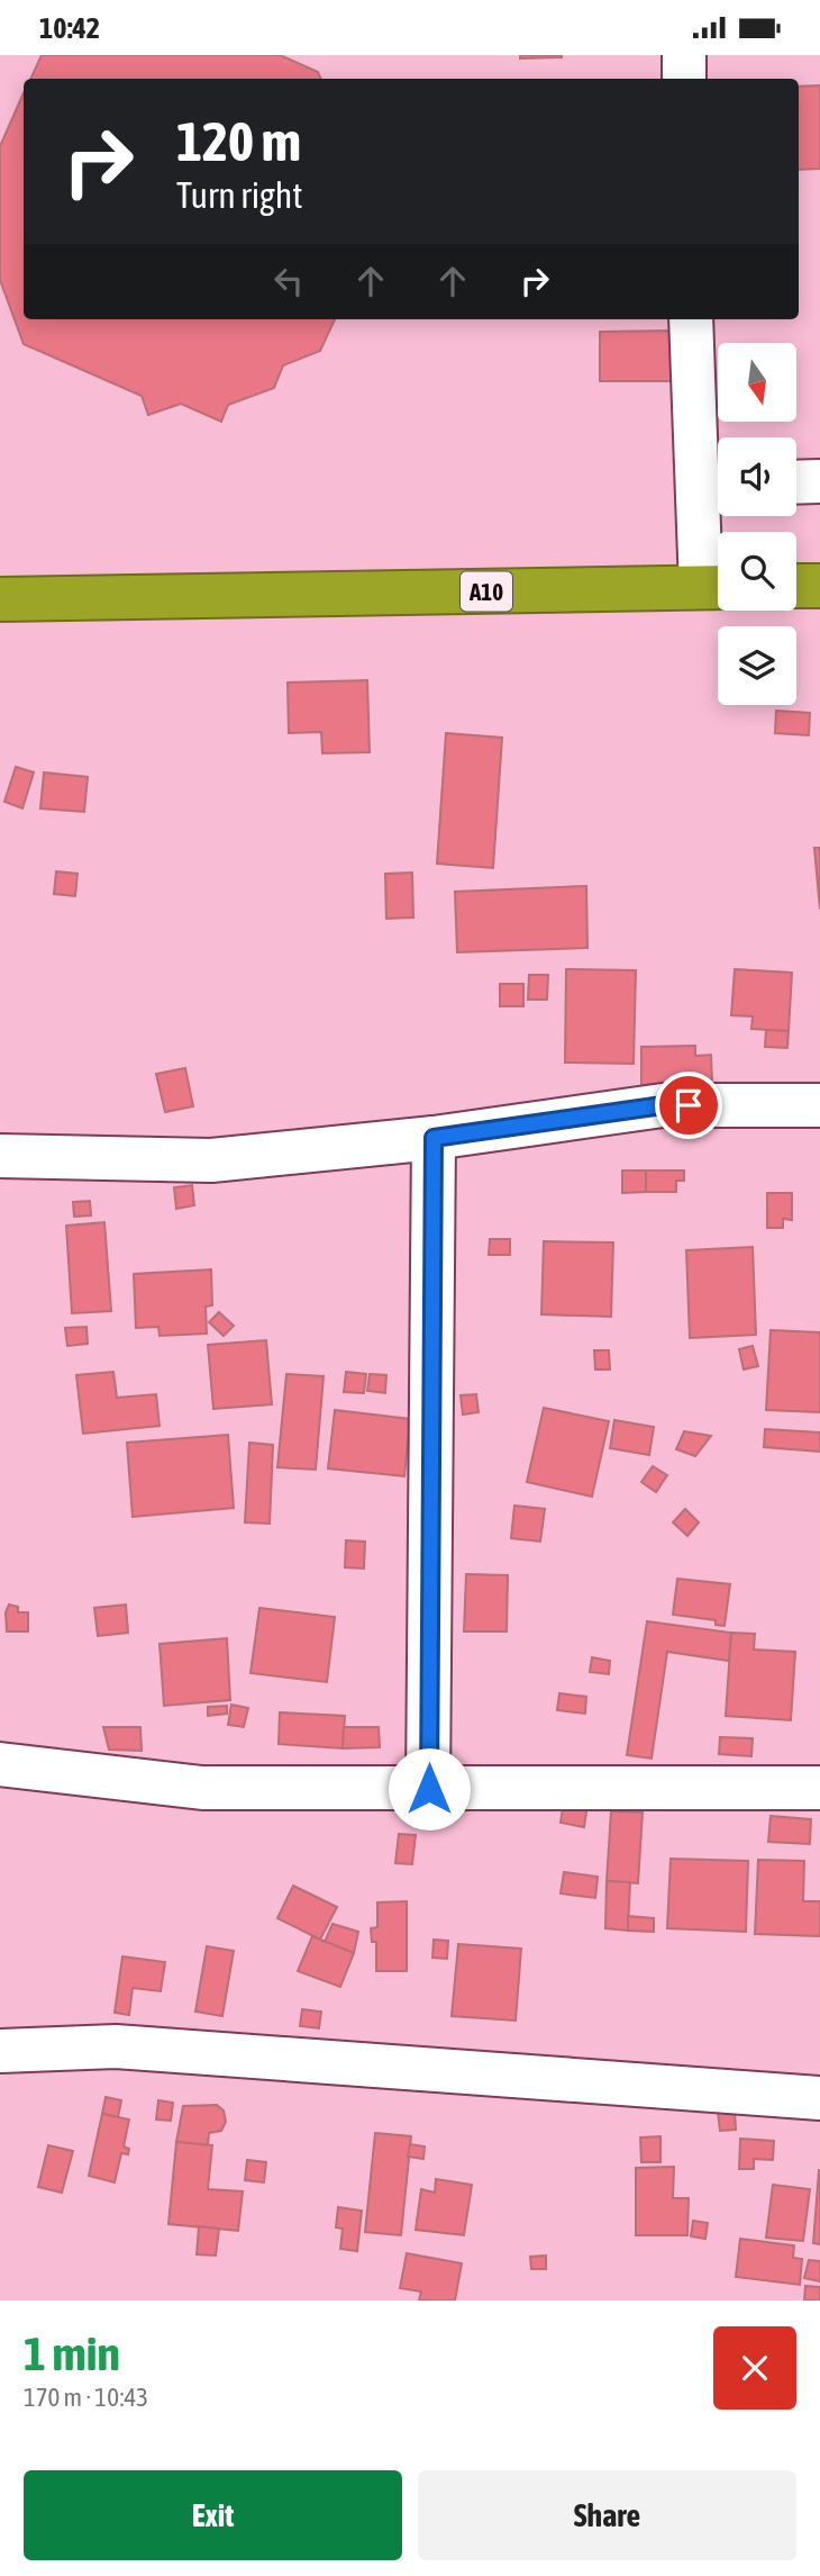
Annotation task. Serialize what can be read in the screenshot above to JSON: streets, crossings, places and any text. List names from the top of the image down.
{
  "streets": {
    "highway": ["A10"]
  },
  "north": "bottom",
  "page": {
    "status": "10:42",
    "turn": ["120 m", "Turn right"],
    "heading": ["1 min", "170 m · 10:43"],
    "buttons": ["Exit", "Share"]
  }
}
